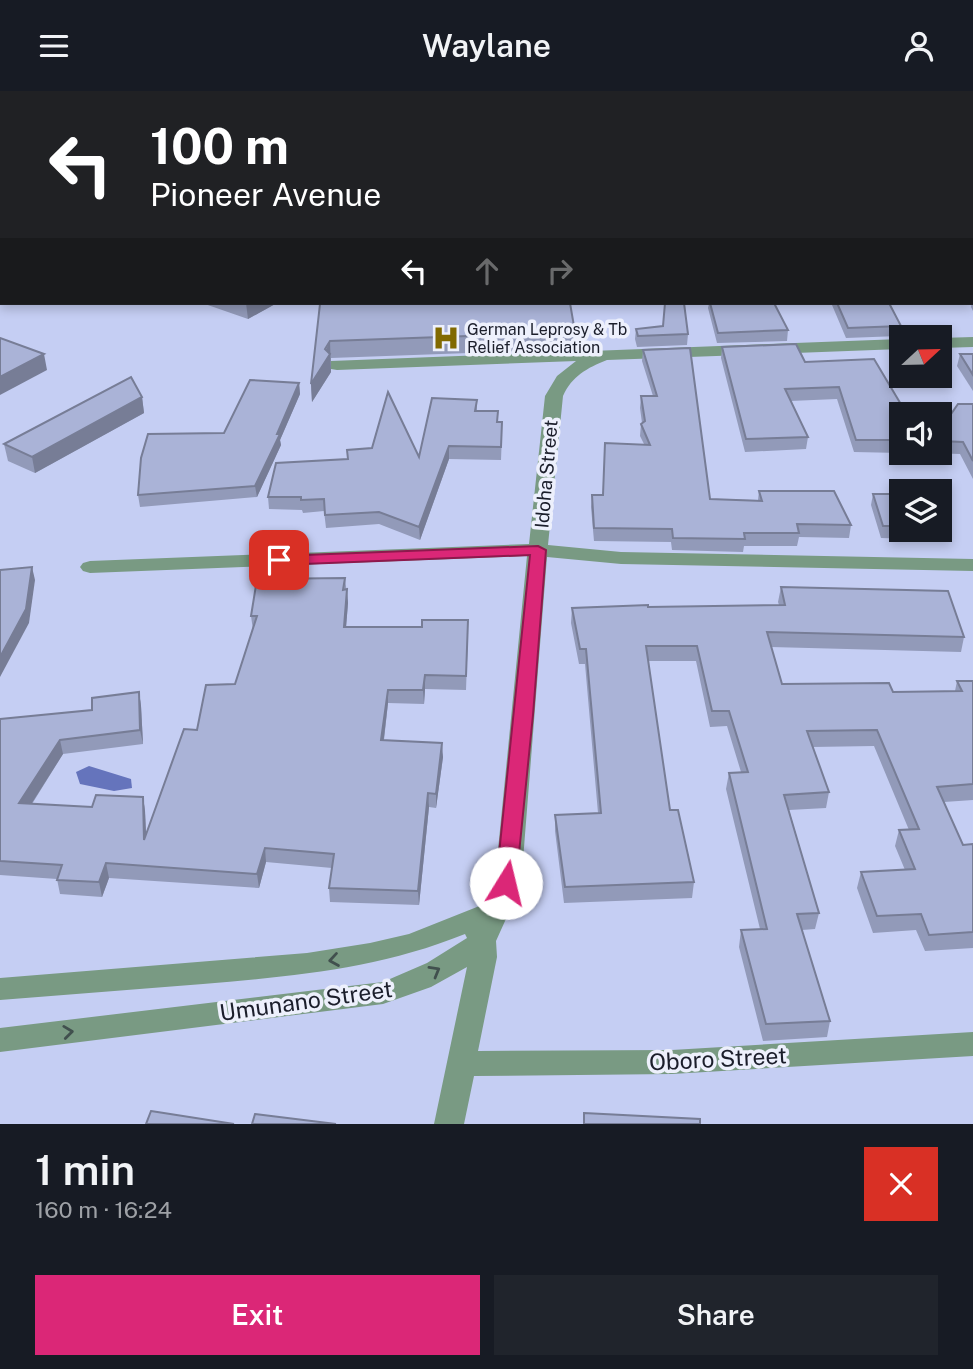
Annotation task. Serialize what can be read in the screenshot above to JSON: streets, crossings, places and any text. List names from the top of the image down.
{
  "streets": {
    "street": ["Idoha Street", "Umunano Street", "Oboro Street"]
  },
  "crossings": [
    ["Idoha Street", "Umunano Street"],
    ["Idoha Street", "Oboro Street"]
  ],
  "places": {
    "hospital": ["German Leprosy & Tb Relief Association"]
  },
  "north": "right",
  "page": {
    "header": "Waylane",
    "turn": ["100 m", "Pioneer Avenue"],
    "heading": ["1 min", "160 m · 16:24"],
    "buttons": ["Exit", "Share"]
  }
}
